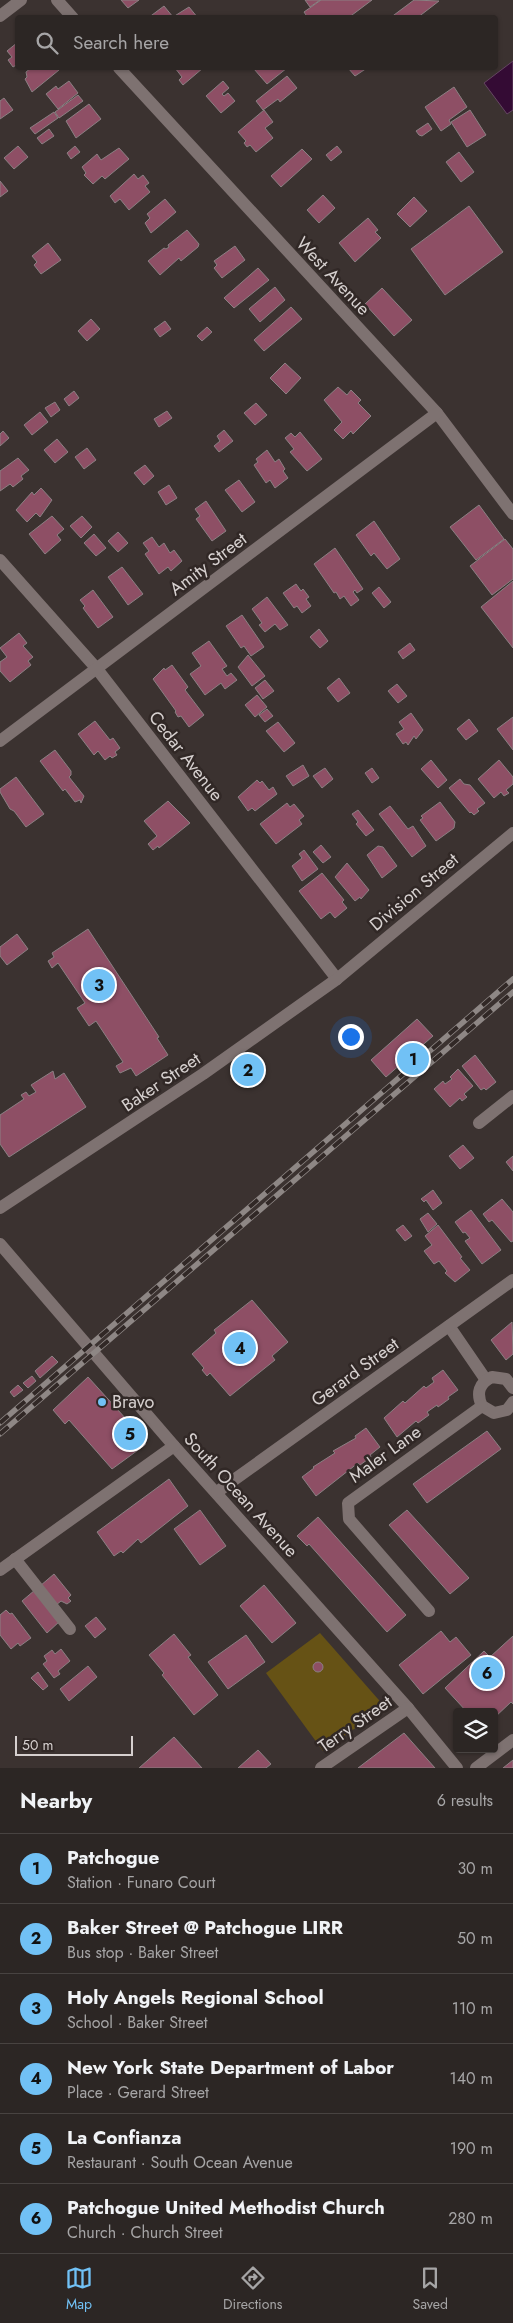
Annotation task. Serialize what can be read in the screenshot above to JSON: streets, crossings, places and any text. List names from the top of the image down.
{
  "streets": {
    "street": [
      "West Avenue",
      "Amity Street",
      "Cedar Avenue",
      "Division Street",
      "Baker Street",
      "Gerard Street",
      "Maler Lane",
      "South Ocean Avenue",
      "Terry Street"
    ]
  },
  "crossings": [
    ["West Avenue", "Amity Street"],
    ["Amity Street", "Cedar Avenue"],
    ["Cedar Avenue", "Division Street"],
    ["Cedar Avenue", "Baker Street"],
    ["Division Street", "Baker Street"],
    ["Gerard Street", "South Ocean Avenue"],
    ["South Ocean Avenue", "Terry Street"]
  ],
  "places": ["Bravo"],
  "scale_bar": "50 m",
  "page": {
    "search": "Search here",
    "pins": [
      "3",
      "1",
      "2",
      "4",
      "5",
      "6"
    ],
    "scale": "50 m",
    "heading": ["Nearby", "6 results"],
    "list": [
      {
        "mark": "1",
        "name": "Patchogue",
        "note": "Station · Funaro Court",
        "value": "30 m"
      },
      {
        "mark": "2",
        "name": "Baker Street @ Patchogue LIRR",
        "note": "Bus stop · Baker Street",
        "value": "50 m"
      },
      {
        "mark": "3",
        "name": "Holy Angels Regional School",
        "note": "School · Baker Street",
        "value": "110 m"
      },
      {
        "mark": "4",
        "name": "New York State Department of Labor",
        "note": "Place · Gerard Street",
        "value": "140 m"
      },
      {
        "mark": "5",
        "name": "La Confianza",
        "note": "Restaurant · South Ocean Avenue",
        "value": "190 m"
      },
      {
        "mark": "6",
        "name": "Patchogue United Methodist Church",
        "note": "Church · Church Street",
        "value": "280 m"
      }
    ],
    "nav": ["Map", "Directions", "Saved"]
  }
}
